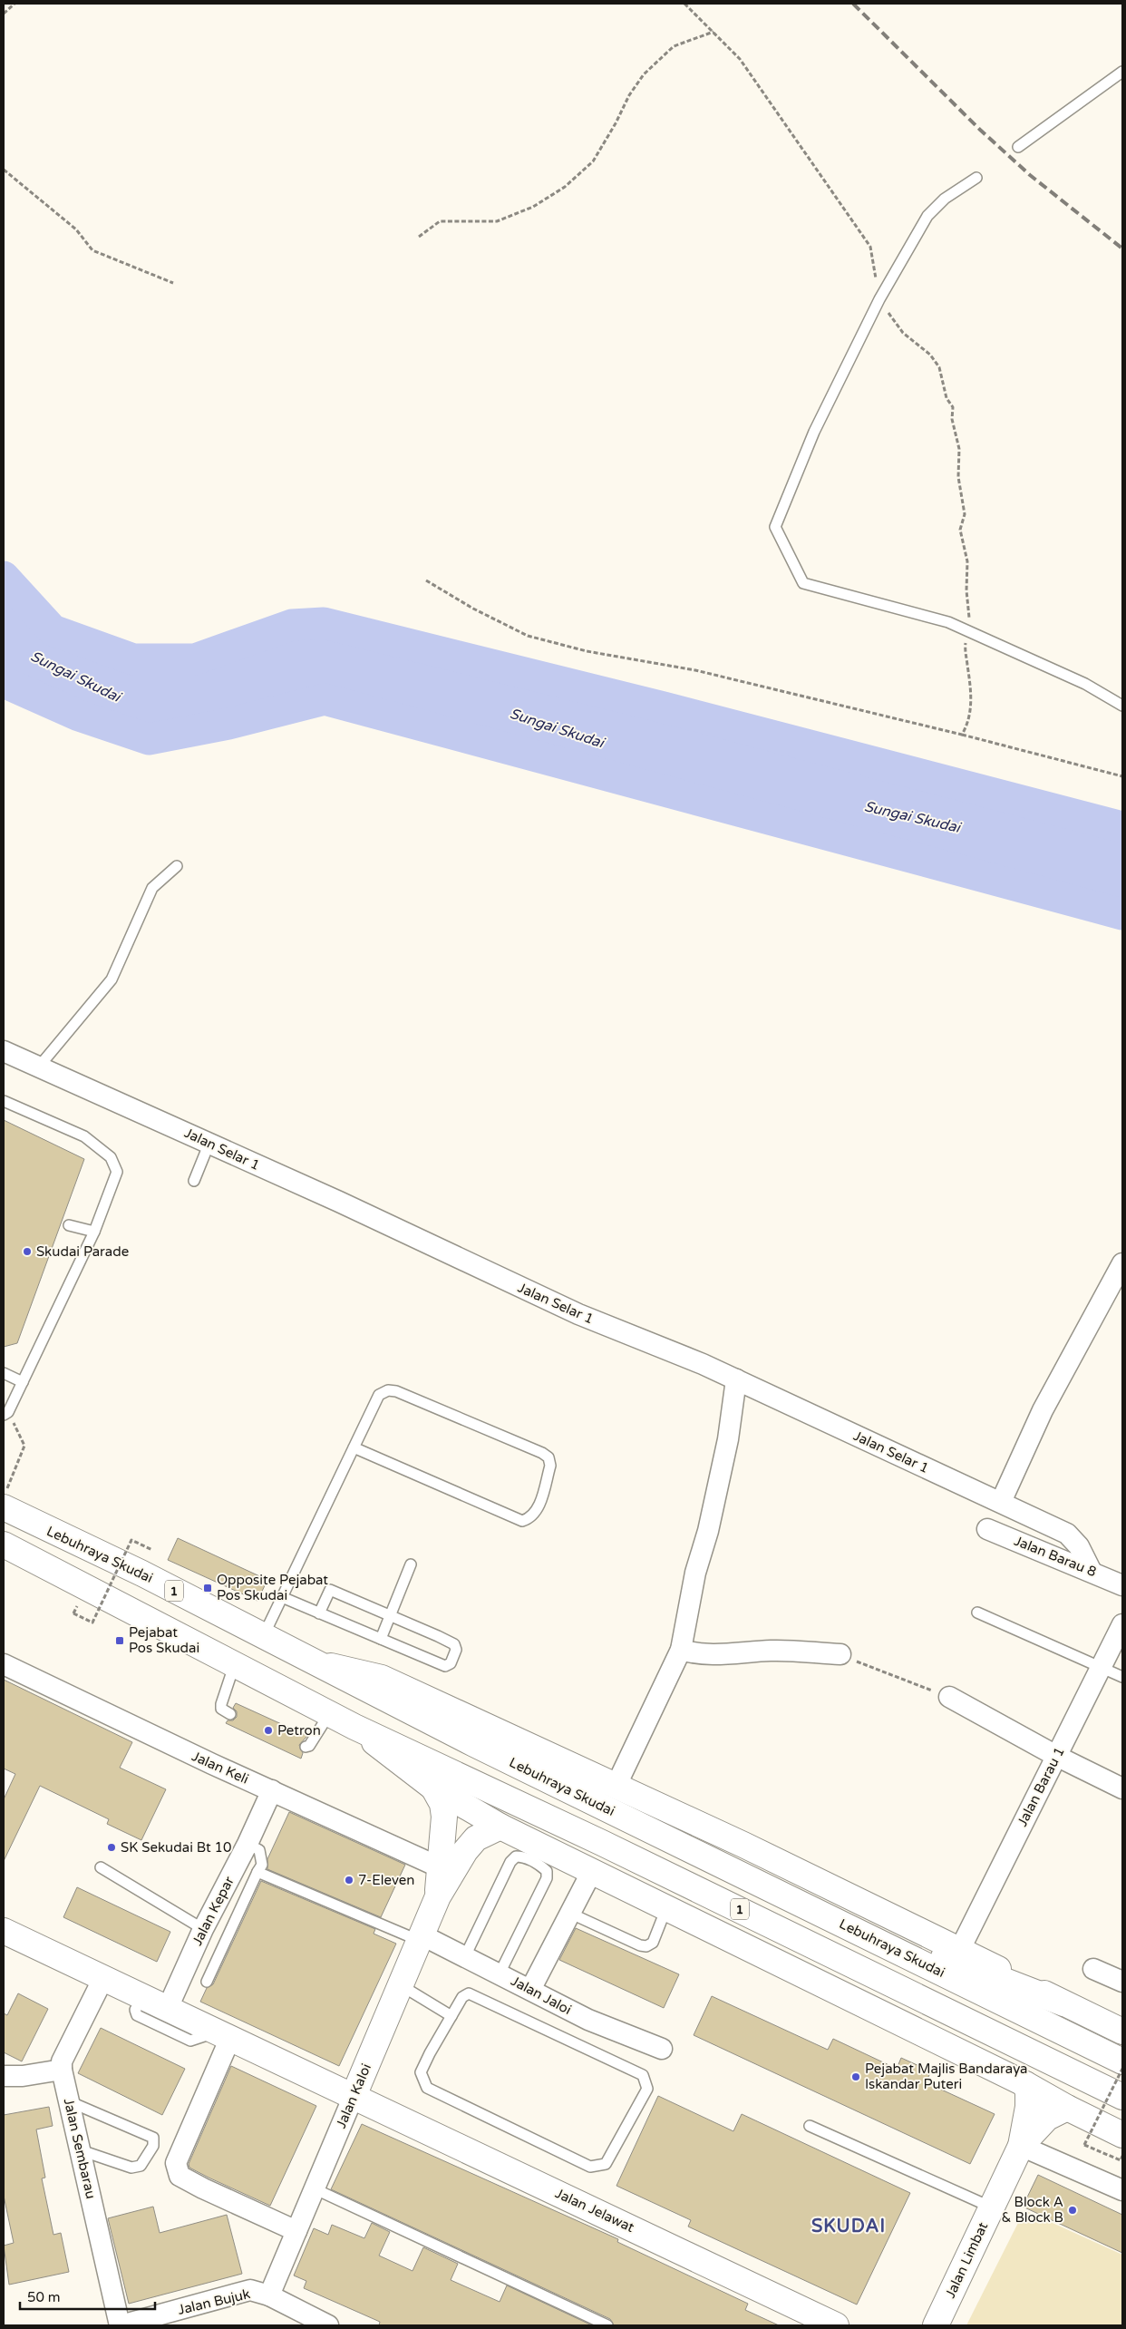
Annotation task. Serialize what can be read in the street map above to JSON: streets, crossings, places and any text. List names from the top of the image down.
{
  "streets": {
    "main road": [
      "Lebuhraya Skudai",
      "1",
      "Jalan Kaloi",
      "Jalan Jelawat",
      "Jalan Limbat"
    ],
    "street": [
      "Jalan Selar 1",
      "Jalan Barau 8",
      "Jalan Keli",
      "Jalan Barau 1",
      "Jalan Kepar",
      "Jalan Jaloi",
      "Jalan Sembarau",
      "Jalan Bujuk"
    ]
  },
  "crossings": [
    ["Jalan Selar 1", "Jalan Barau 8"],
    ["Jalan Keli", "Jalan Kepar"],
    ["Jalan Keli", "Jalan Kaloi"],
    ["Jalan Kepar", "Jalan Jelawat"],
    ["Jalan Jaloi", "Jalan Kaloi"],
    ["Jalan Kaloi", "Jalan Jelawat"],
    ["Jalan Kaloi", "Jalan Bujuk"],
    ["Jalan Sembarau", "Jalan Jelawat"],
    ["Jalan Sembarau", "Jalan Bujuk"]
  ],
  "districts": ["SKUDAI"],
  "water": ["Sungai Skudai"],
  "places": {
    "other": [
      "Skudai Parade",
      "Petron",
      "SK Sekudai Bt 10",
      "7-Eleven",
      "Pejabat Majlis Bandaraya Iskandar Puteri",
      "Block A & Block B"
    ],
    "transit": ["Opposite Pejabat Pos Skudai", "Pejabat Pos Skudai"]
  },
  "scale_bar": "50 m"
}
